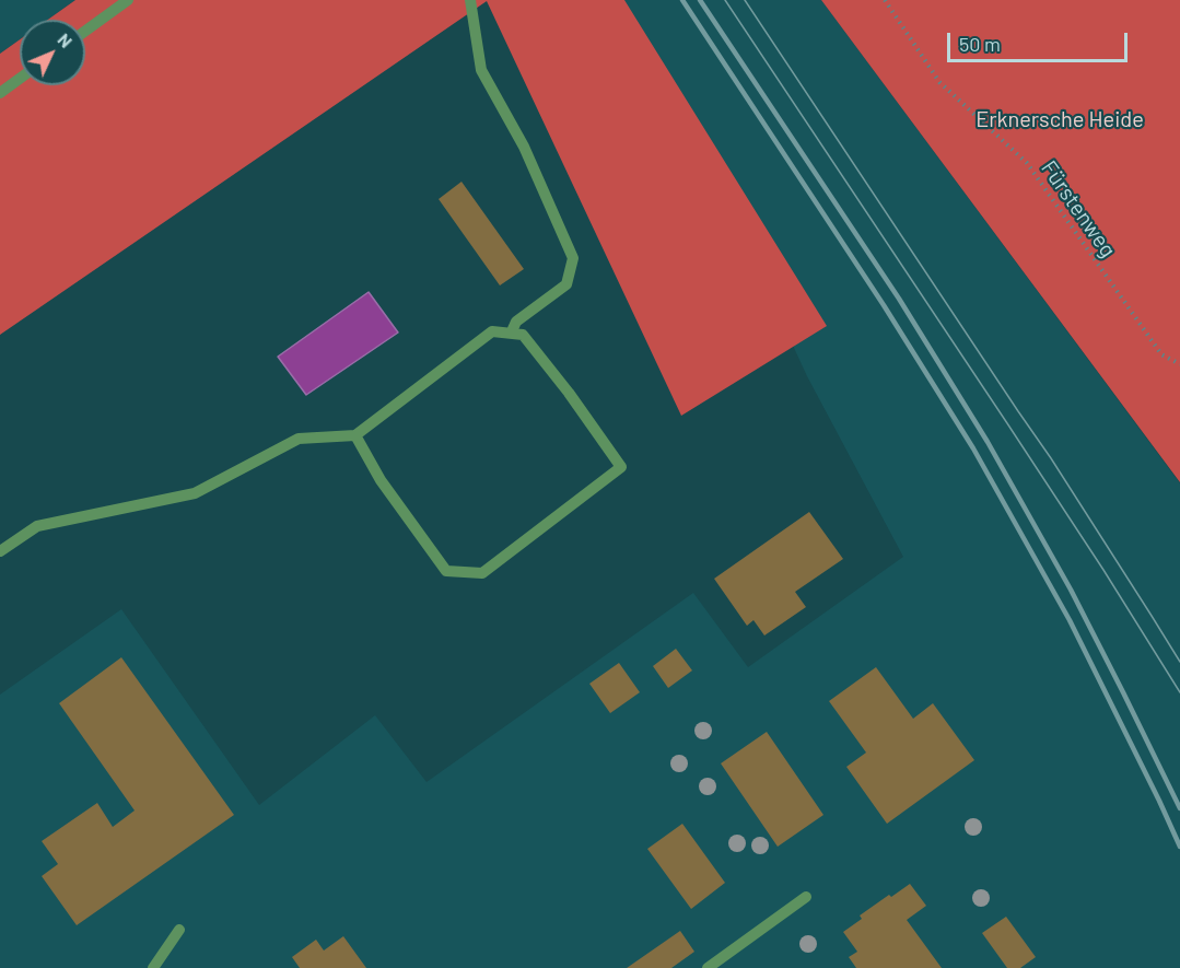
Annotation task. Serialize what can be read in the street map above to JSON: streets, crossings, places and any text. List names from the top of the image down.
{
  "streets": {
    "path": ["Fürstenweg"]
  },
  "parks": ["Erknersche Heide"],
  "scale_bar": "50 m",
  "north": "top right"
}
